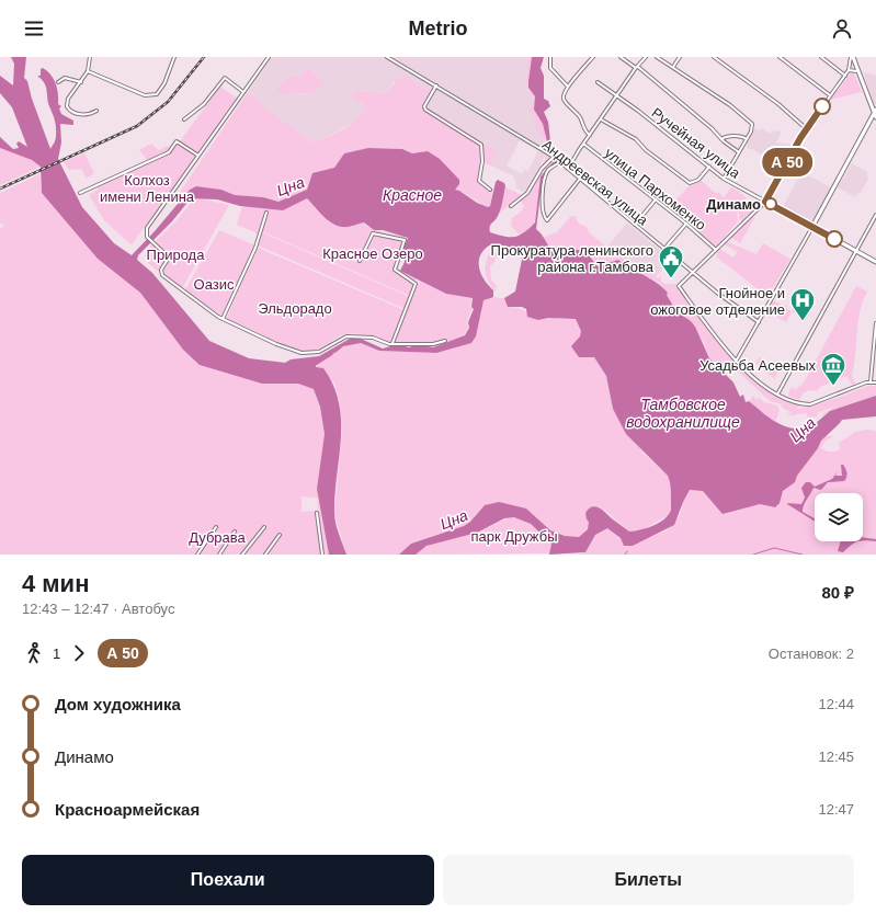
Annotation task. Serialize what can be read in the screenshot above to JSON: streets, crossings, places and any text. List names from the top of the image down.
{
  "streets": {
    "street": ["Ручейная улица", "Андреевская улица", "улица Пархоменко"]
  },
  "water": ["Цна", "Красное", "Тамбовское водохранилище"],
  "parks": [
    "Колхоз имени Ленина",
    "Красное Озеро",
    "Природа",
    "Оазис",
    "Эльдорадо",
    "парк Дружбы",
    "Дубрава"
  ],
  "places": {
    "other": ["Динамо"],
    "public building": ["Прокуратура ленинского района г.Тамбова"],
    "hospital": ["Гнойное и ожоговое отделение"],
    "museum": ["Усадьба Асеевых"]
  },
  "page": {
    "header": "Metrio",
    "on_map": "А 50",
    "heading": ["4 мин", "12:43 – 12:47 · Автобус", "80 ₽"],
    "legs": ["1", "А 50", "Остановок: 2"],
    "list": [
      {
        "name": "Дом художника",
        "value": "12:44"
      },
      {
        "name": "Динамо",
        "value": "12:45"
      },
      {
        "name": "Красноармейская",
        "value": "12:47"
      }
    ],
    "buttons": ["Поехали", "Билеты"]
  }
}
